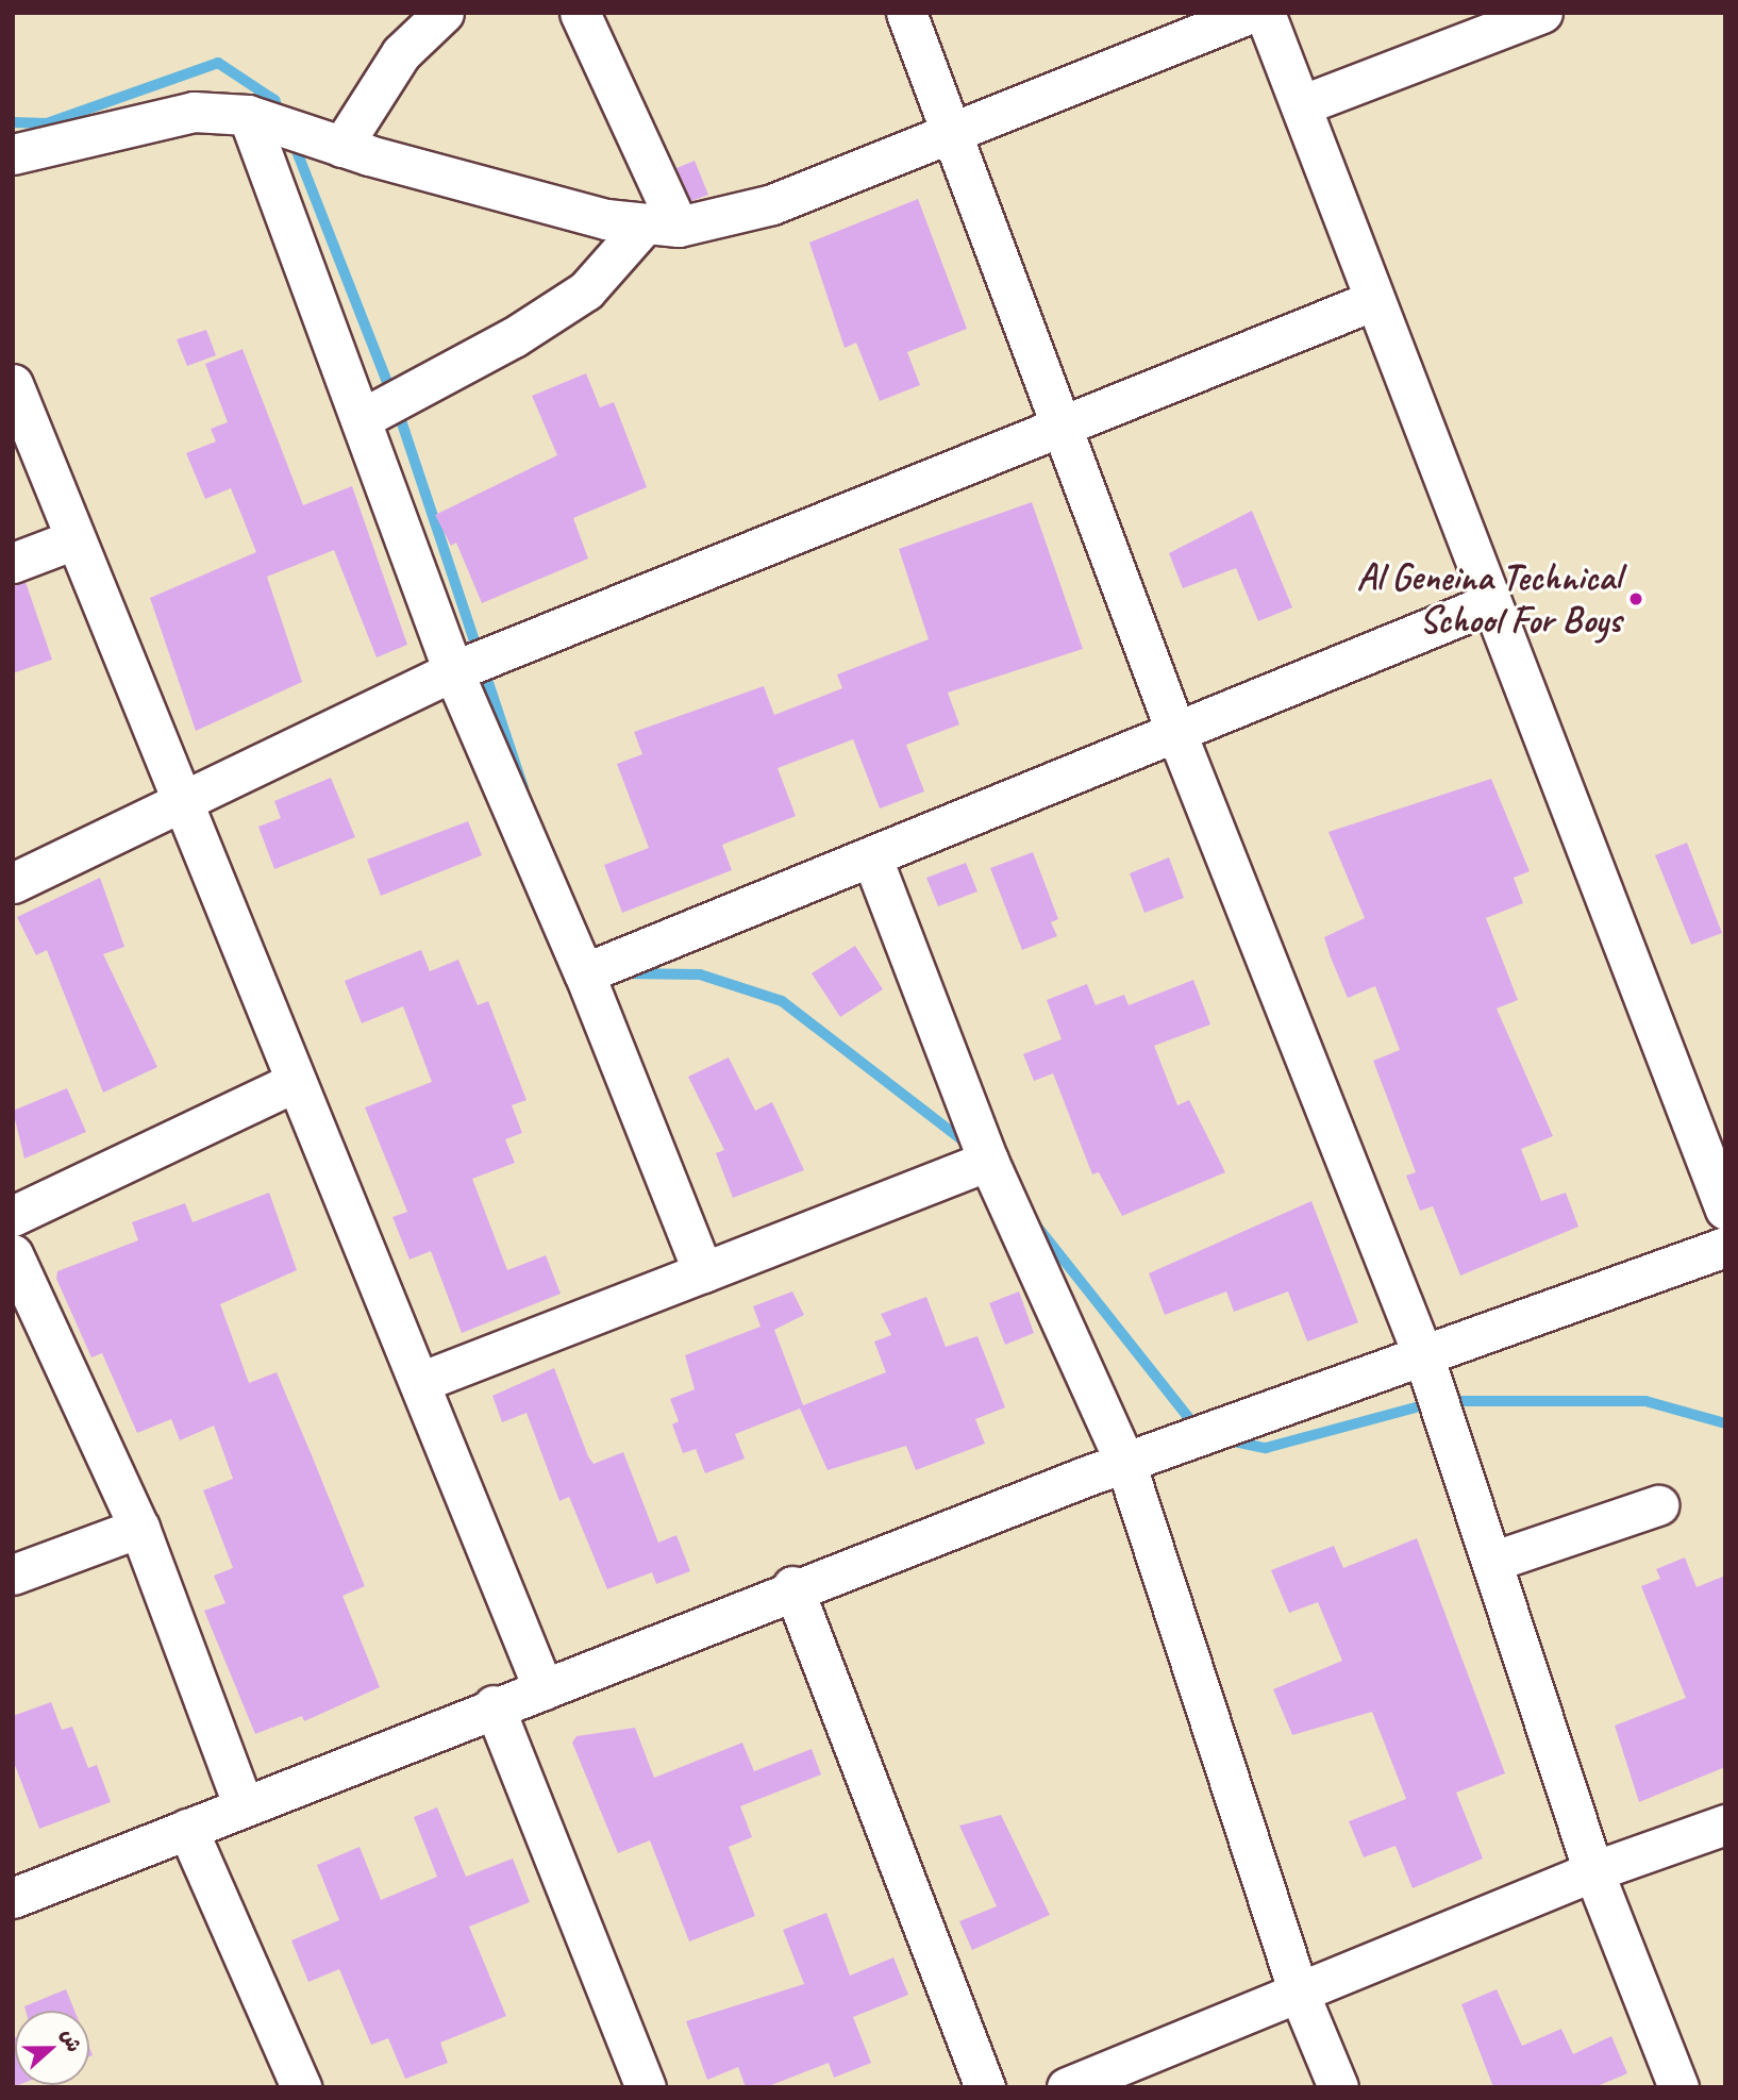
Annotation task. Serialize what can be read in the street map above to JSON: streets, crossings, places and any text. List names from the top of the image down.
{
  "places": ["Al Geneina Technical School For Boys"],
  "north": "right"
}
